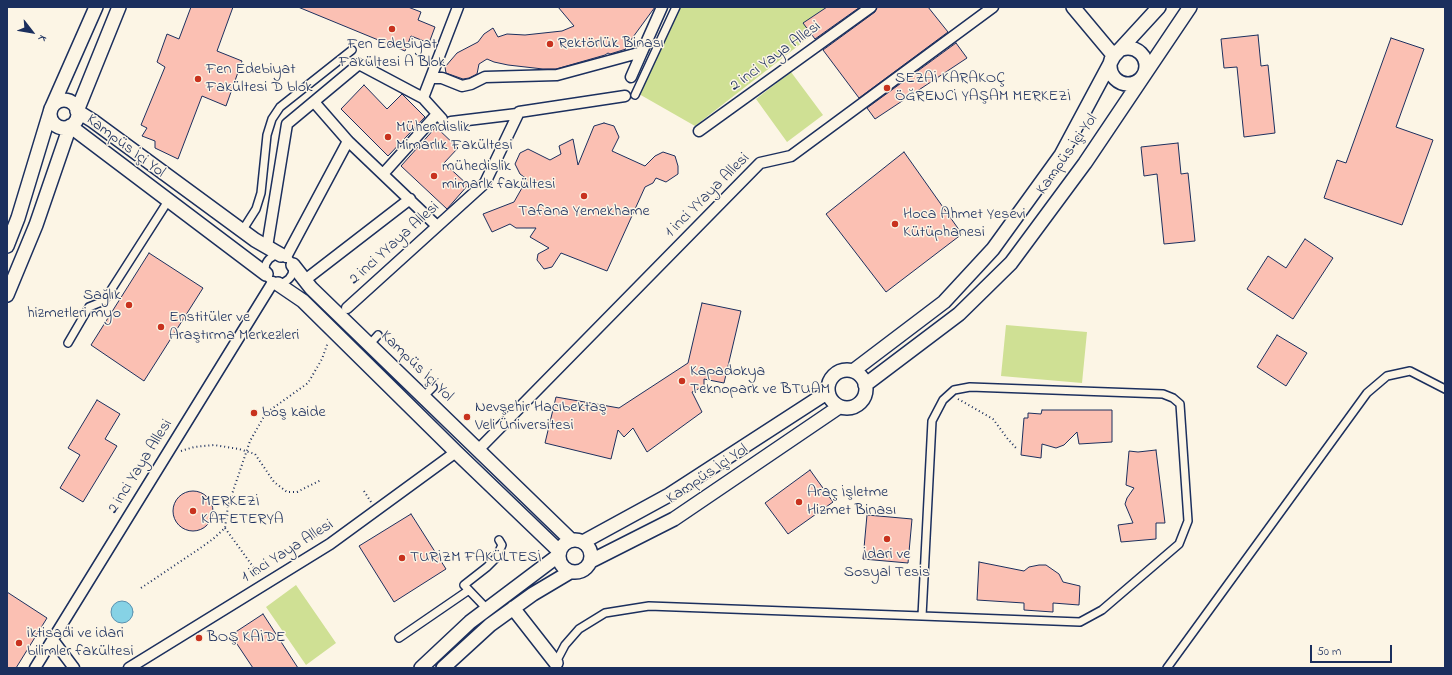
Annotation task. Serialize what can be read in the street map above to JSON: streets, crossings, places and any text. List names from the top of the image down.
{
  "streets": {
    "street": [
      "2 inci Yaya Allesi",
      "Kampüs İçi Yol",
      "1 inci YYaya Allesi",
      "2 inci YYaya Allesi",
      "1 inci Yaya Allesi"
    ]
  },
  "crossings": [
    ["2 inci Yaya Allesi", "Kampüs İçi Yol"],
    ["Kampüs İçi Yol", "1 inci YYaya Allesi"],
    ["Kampüs İçi Yol", "1 inci Yaya Allesi"]
  ],
  "places": [
    "Fen Edebiyat Fakültesi A Blok",
    "Rektörlük Binası",
    "Fen Edebiyat Fakültesi D blok",
    "SEZAİ KARAKOÇ ÖĞRENCİ YAŞAM MERKEZİ",
    "Mühendislik Mimarlık Fakültesi",
    "mühedislik mimarlk fakültesi",
    "Tafana Yemekhame",
    "Hoca Ahmet Yesevi Kütüphanesi",
    "Sağlık hizmetleri myo",
    "Enstitüler ve Araştırma Merkezleri",
    "Kapadokya Teknopark ve BTUAM",
    "boş kaide",
    "Nevşehir Hacıbektaş Veli Üniversitesi",
    "Araç İşletme Hizmet Binası",
    "MERKEZİ KAFETERYA",
    "İdari ve Sosyal Tesis",
    "TURİZM FAKÜLTESİ",
    "BOŞ KAİDE",
    "iktisadi ve idari bilimler fakültesi"
  ],
  "scale_bar": "50 m",
  "north": "bottom right"
}
